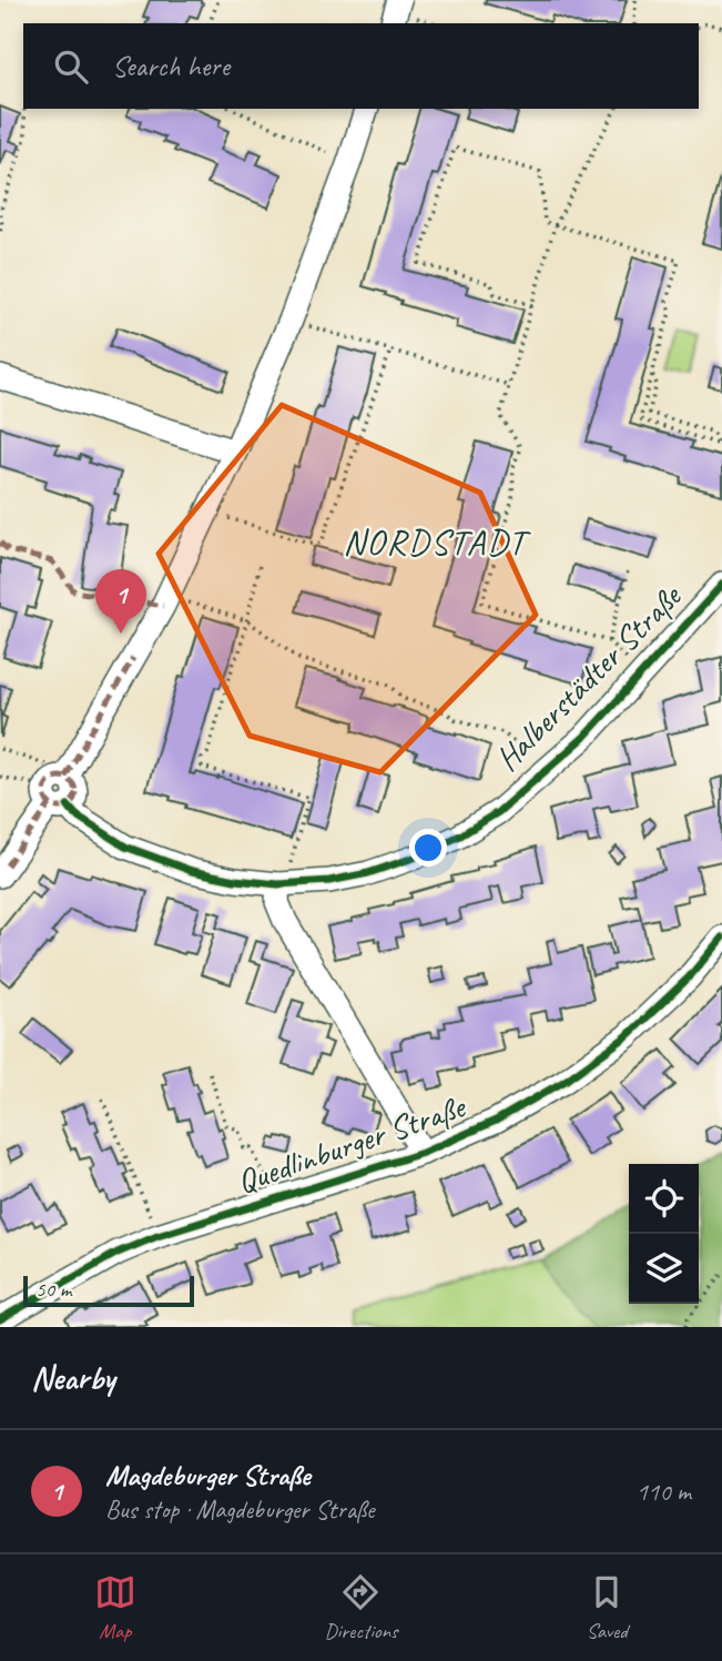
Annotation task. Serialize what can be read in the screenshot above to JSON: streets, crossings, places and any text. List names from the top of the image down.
{
  "streets": {
    "street": ["Halberstädter Straße", "Quedlinburger Straße"]
  },
  "districts": ["NORDSTADT"],
  "scale_bar": "50 m",
  "page": {
    "search": "Search here",
    "pins": "1",
    "scale": "50 m",
    "heading": "Nearby",
    "list": [
      {
        "mark": "1",
        "name": "Magdeburger Straße",
        "note": "Bus stop · Magdeburger Straße",
        "value": "110 m"
      }
    ],
    "nav": ["Map", "Directions", "Saved"]
  }
}
